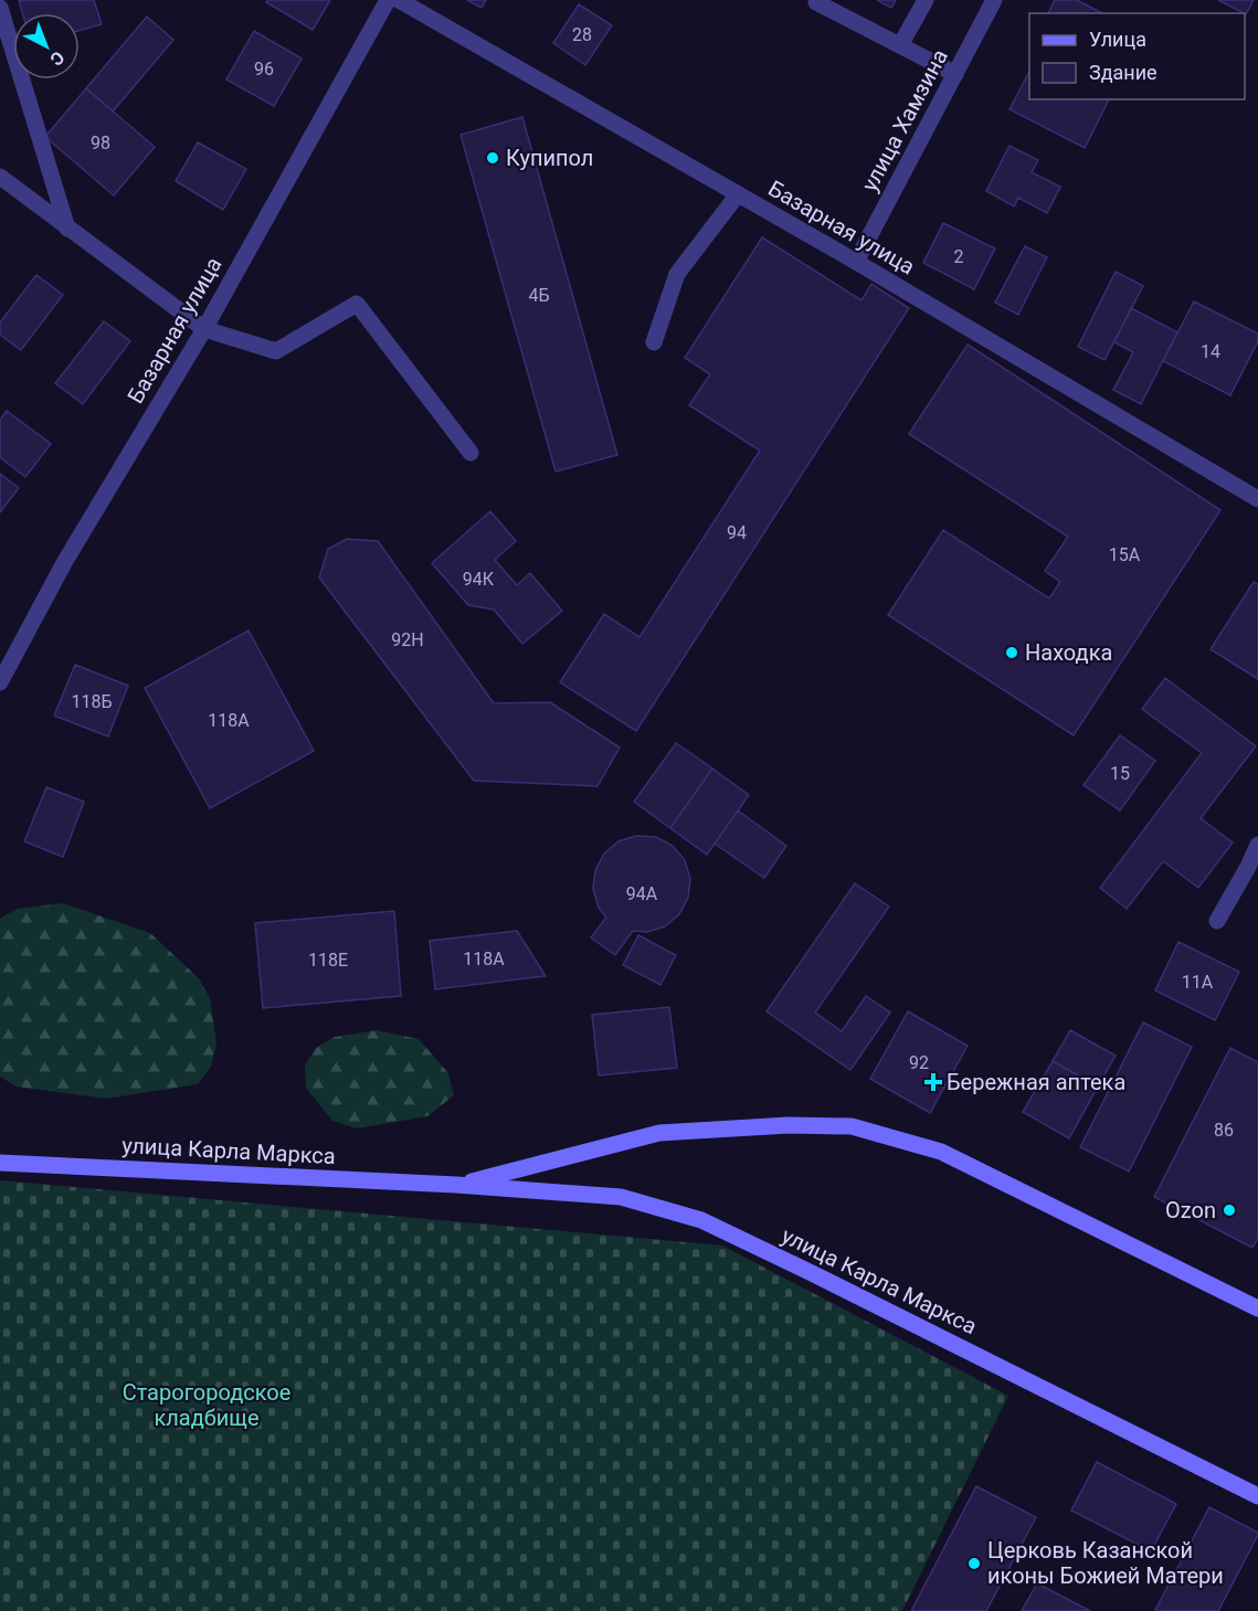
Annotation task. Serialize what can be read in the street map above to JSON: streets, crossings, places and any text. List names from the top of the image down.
{
  "streets": {
    "main road": ["улица Карла Маркса"],
    "street": ["улица Хамзина", "Базарная улица"]
  },
  "crossings": [
    ["улица Хамзина", "Базарная улица"]
  ],
  "parks": ["Старогородское кладбище"],
  "places": {
    "other": [
      "Купипол",
      "Находка",
      "Ozon",
      "Церковь Казанской иконы Божией Матери"
    ],
    "health": ["Бережная аптека"]
  },
  "house_numbers": [
    "28",
    "96",
    "98",
    "2",
    "4Б",
    "14",
    "94",
    "15А",
    "94К",
    "92Н",
    "118Б",
    "118А",
    "15",
    "94А",
    "118А",
    "118Е",
    "11А",
    "92",
    "86"
  ],
  "legend": ["Улица", "Здание"],
  "north": "bottom right"
}
